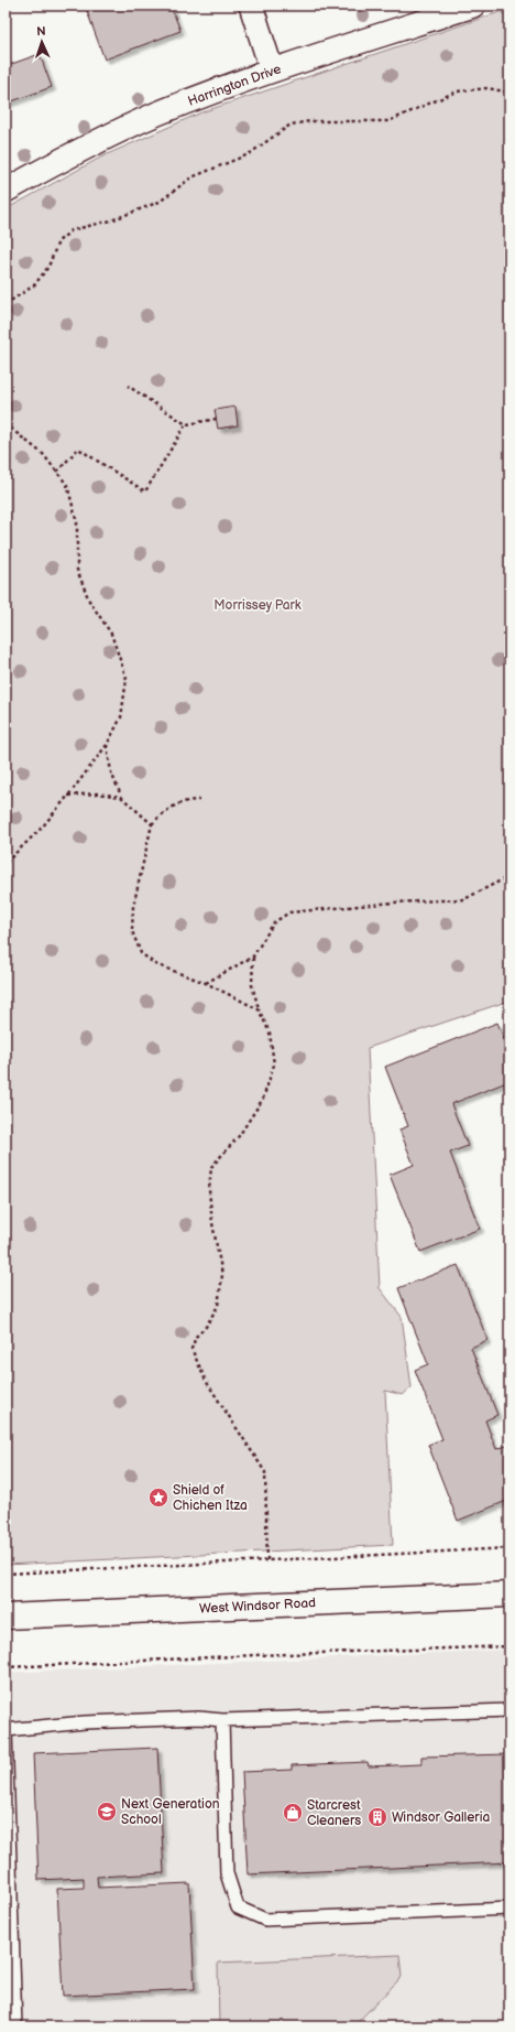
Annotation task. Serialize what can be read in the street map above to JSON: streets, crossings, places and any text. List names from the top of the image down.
{
  "streets": {
    "main road": ["West Windsor Road"],
    "street": ["Harrington Drive"]
  },
  "parks": ["Morrissey Park"],
  "places": {
    "place": ["Shield of Chichen Itza"],
    "school or university": ["Next Generation School"],
    "shop": ["Starcrest Cleaners"],
    "building": ["Windsor Galleria"]
  },
  "north": "top"
}
